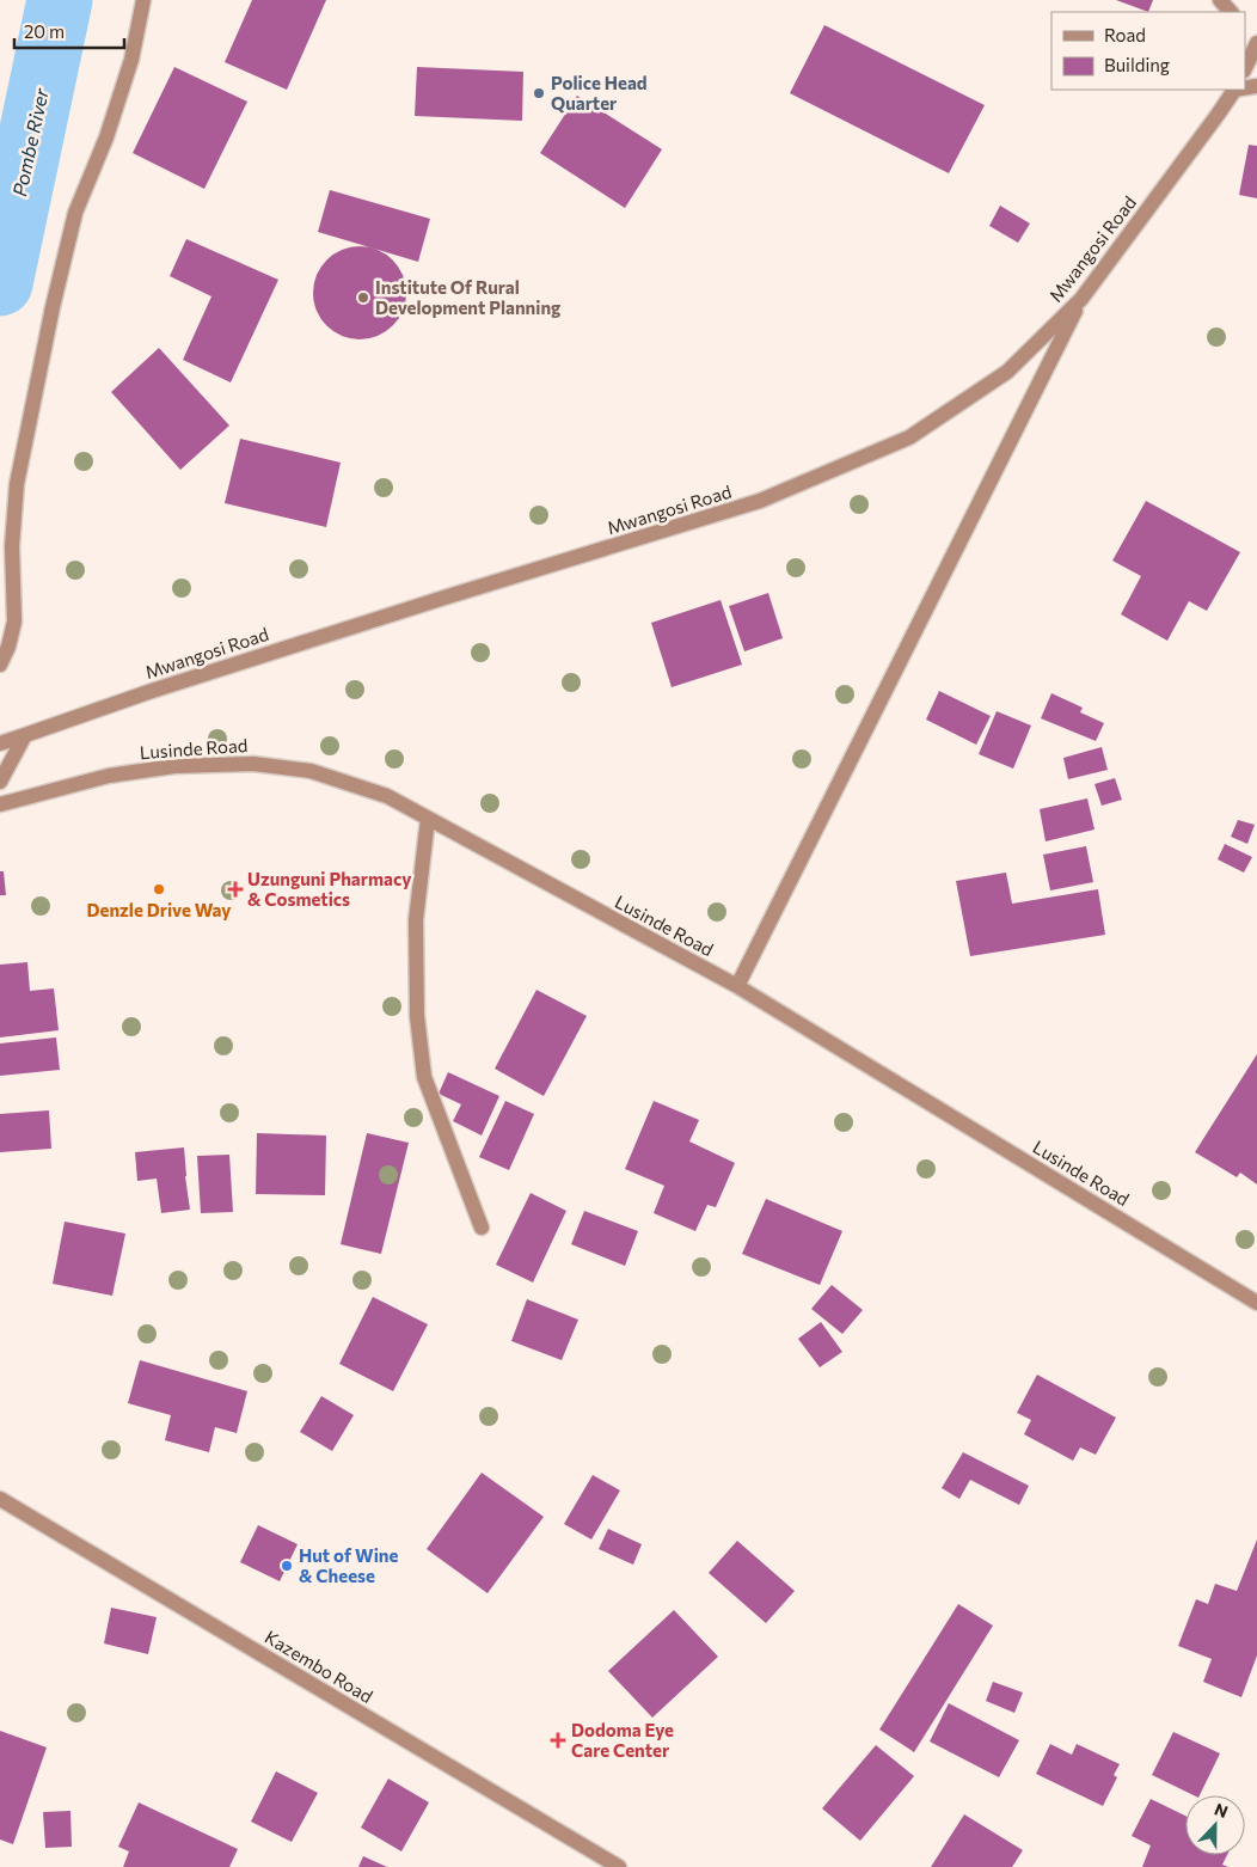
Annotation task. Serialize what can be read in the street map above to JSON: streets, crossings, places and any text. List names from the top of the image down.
{
  "streets": {
    "street": ["Mwangosi Road", "Lusinde Road", "Kazembo Road"]
  },
  "water": ["Pombe River"],
  "places": {
    "other": [
      "Police Head Quarter",
      "Institute Of Rural Development Planning",
      "Denzle Drive Way",
      "Hut of Wine & Cheese"
    ],
    "health": ["Uzunguni Pharmacy & Cosmetics", "Dodoma Eye Care Center"]
  },
  "legend": ["Road", "Building"],
  "scale_bar": "20 m",
  "north": "top"
}
